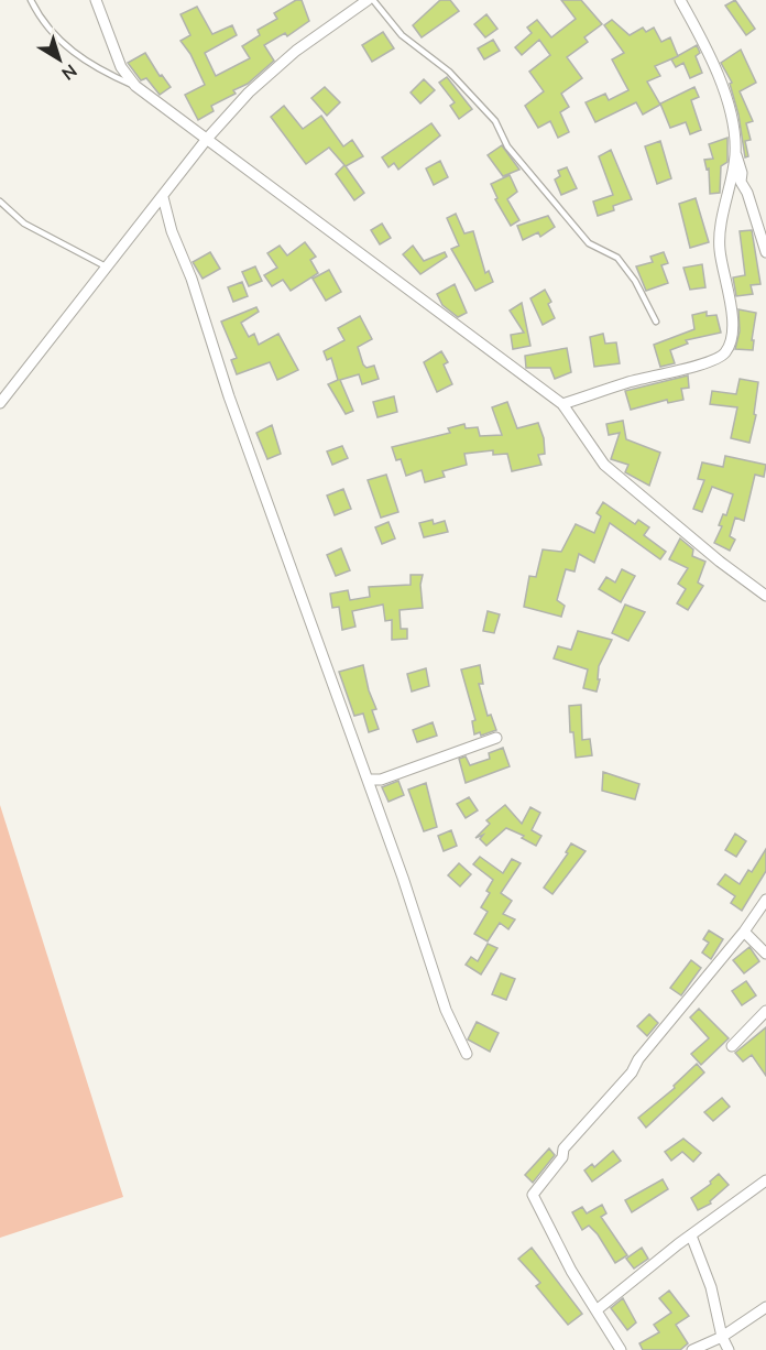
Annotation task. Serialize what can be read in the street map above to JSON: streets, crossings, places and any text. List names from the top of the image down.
{
  "north": "bottom right"
}
